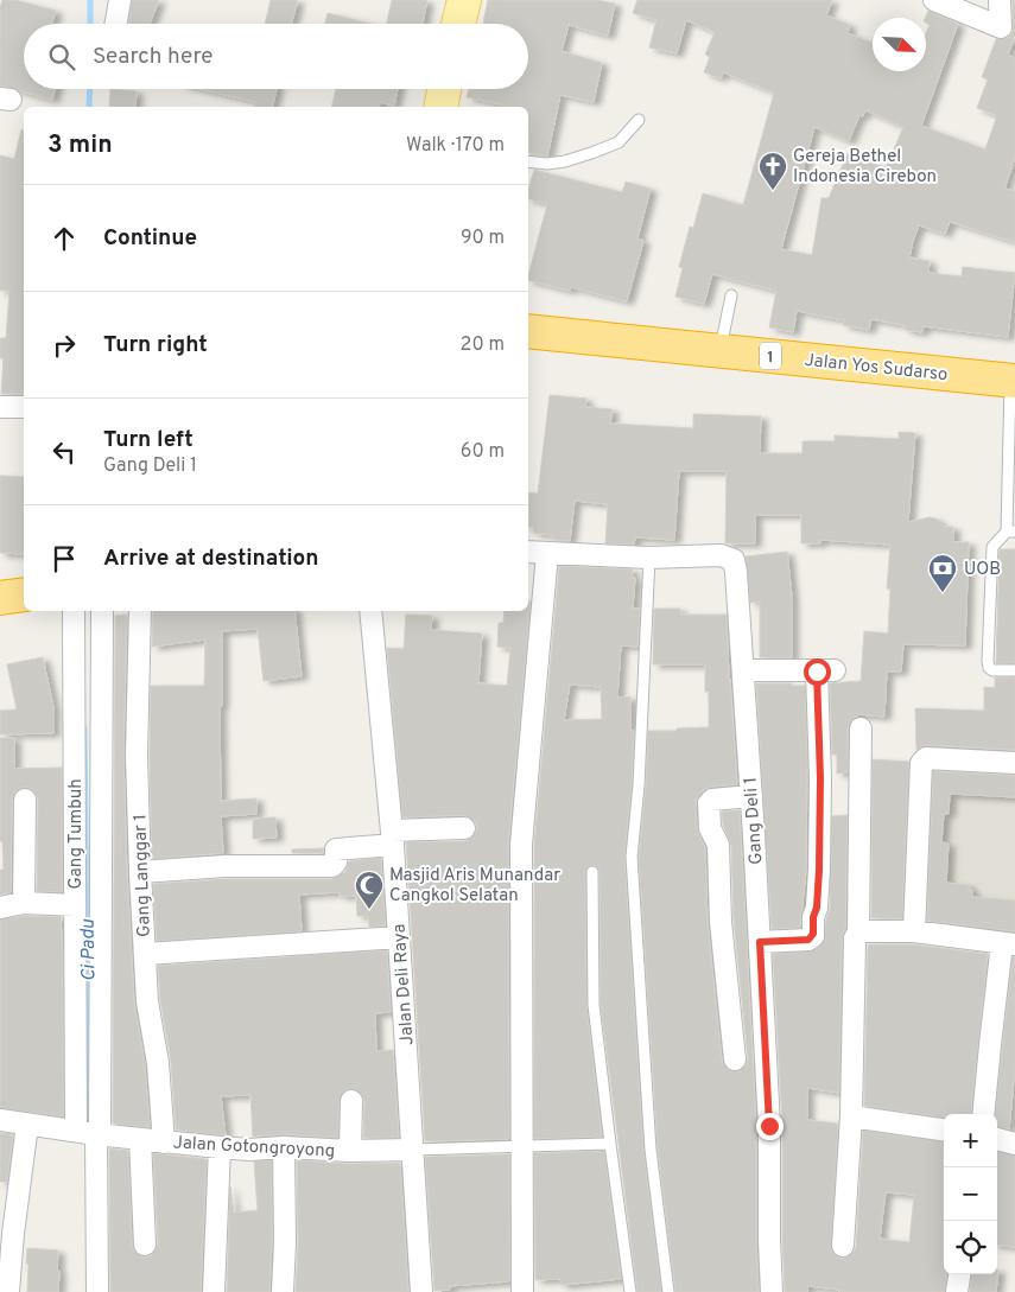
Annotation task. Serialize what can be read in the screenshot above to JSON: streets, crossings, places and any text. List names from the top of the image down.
{
  "streets": {
    "highway": ["1", "Jalan Yos Sudarso"],
    "street": [
      "Gang Deli 1",
      "Gang Tumbuh",
      "Gang Langgar 1",
      "Jalan Deli Raya",
      "Jalan Gotongroyong"
    ]
  },
  "crossings": [
    ["Gang Tumbuh", "Jalan Gotongroyong"],
    ["Gang Langgar 1", "Jalan Gotongroyong"],
    ["Jalan Deli Raya", "Jalan Gotongroyong"]
  ],
  "water": ["Ci Padu"],
  "places": {
    "church": ["Gereja Bethel Indonesia Cirebon"],
    "bank": ["UOB"],
    "mosque": ["Masjid Aris Munandar Cangkol Selatan"]
  },
  "north": "bottom right",
  "page": {
    "search": "Search here",
    "heading": ["3 min", "Walk · 170 m"],
    "list": [
      ["Continue", "90 m"],
      ["Turn right", "20 m"],
      ["Turn left", "Gang Deli 1", "60 m"],
      "Arrive at destination"
    ],
    "map_buttons": ["+", "−"]
  }
}
